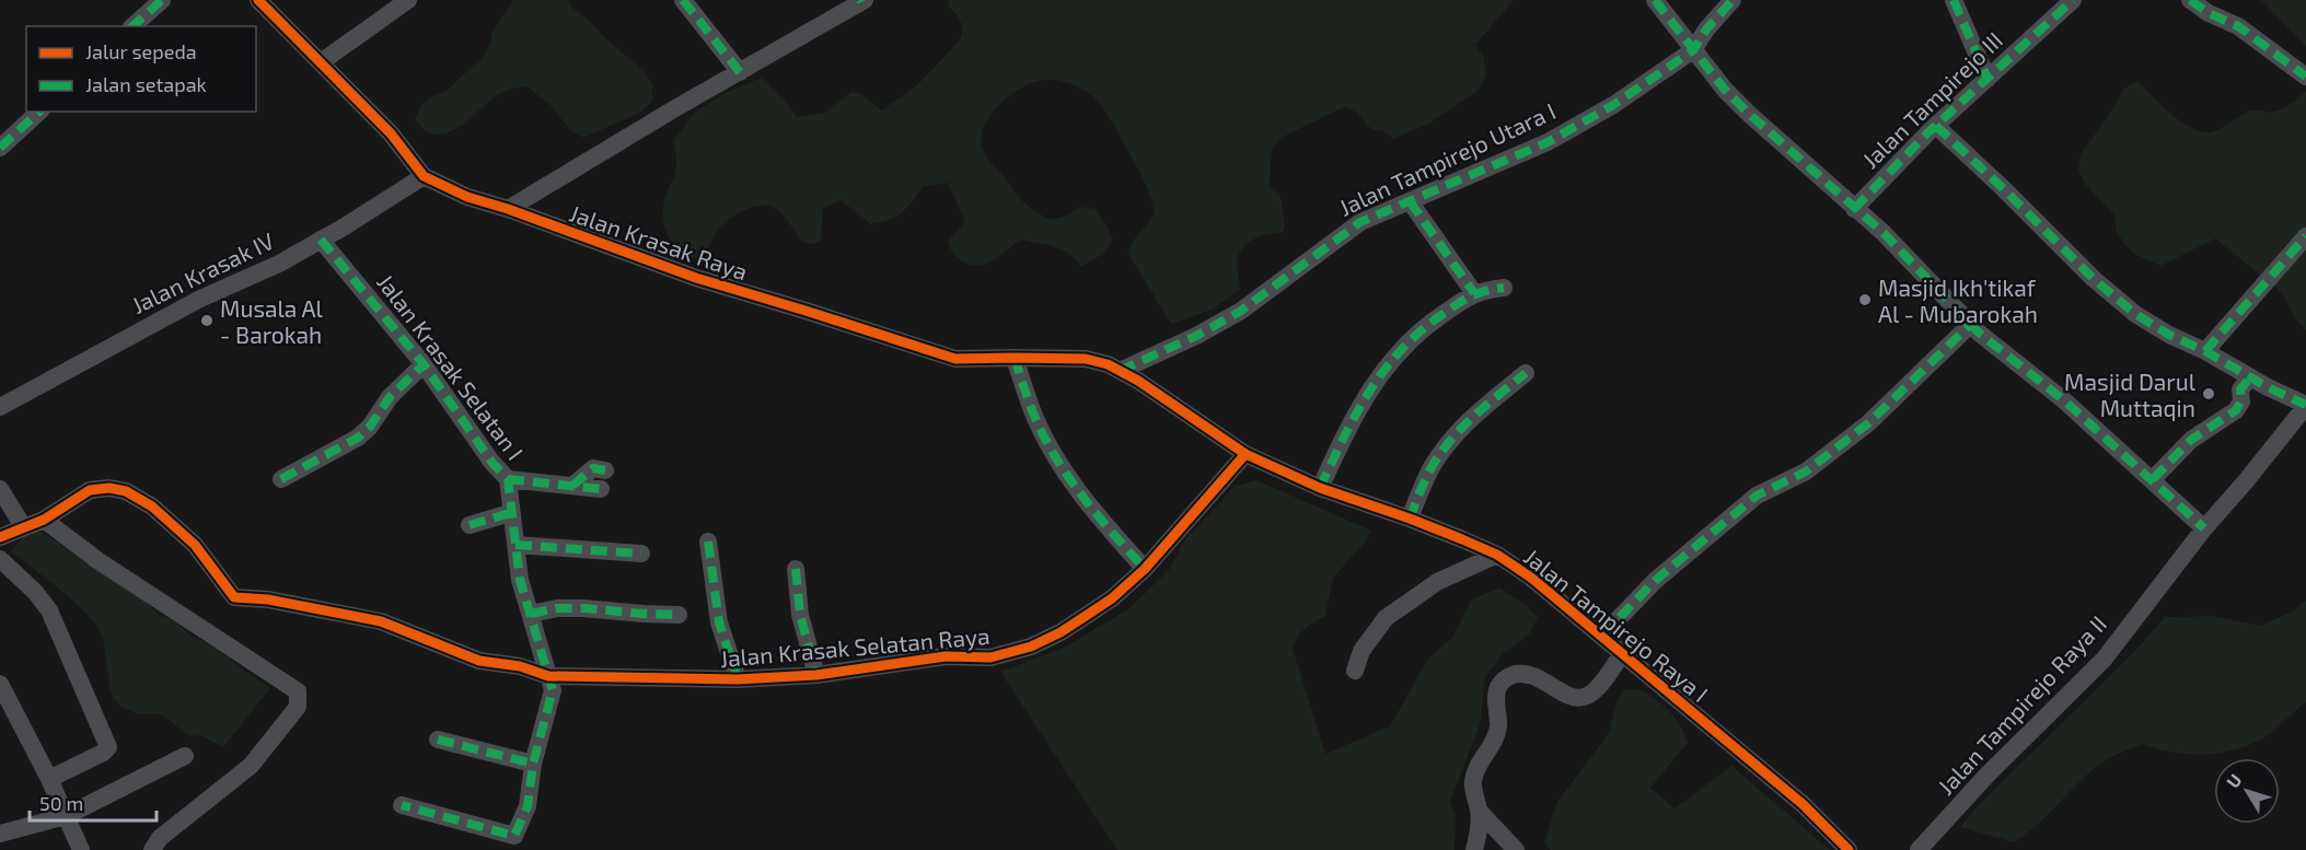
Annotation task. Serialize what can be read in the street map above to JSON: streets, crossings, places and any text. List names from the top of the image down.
{
  "streets": {
    "street": [
      "Jalan Tampirejo III",
      "Jalan Tampirejo Utara I",
      "Jalan Krasak Raya",
      "Jalan Krasak IV",
      "Jalan Krasak Selatan I",
      "Jalan Tampirejo Raya I",
      "Jalan Krasak Selatan Raya",
      "Jalan Tampirejo Raya II"
    ]
  },
  "crossings": [
    ["Jalan Tampirejo Utara I", "Jalan Krasak Raya"],
    ["Jalan Tampirejo Utara I", "Jalan Tampirejo Raya I"],
    ["Jalan Krasak Raya", "Jalan Krasak IV"],
    ["Jalan Krasak Raya", "Jalan Tampirejo Raya I"],
    ["Jalan Krasak IV", "Jalan Krasak Selatan I"],
    ["Jalan Krasak Selatan I", "Jalan Krasak Selatan Raya"],
    ["Jalan Tampirejo Raya I", "Jalan Krasak Selatan Raya"]
  ],
  "places": ["Masjid Ikh'tikaf Al - Mubarokah", "Musala Al - Barokah", "Masjid Darul Muttaqin"],
  "legend": ["Jalur sepeda", "Jalan setapak"],
  "scale_bar": "50 m",
  "north": "top left"
}
